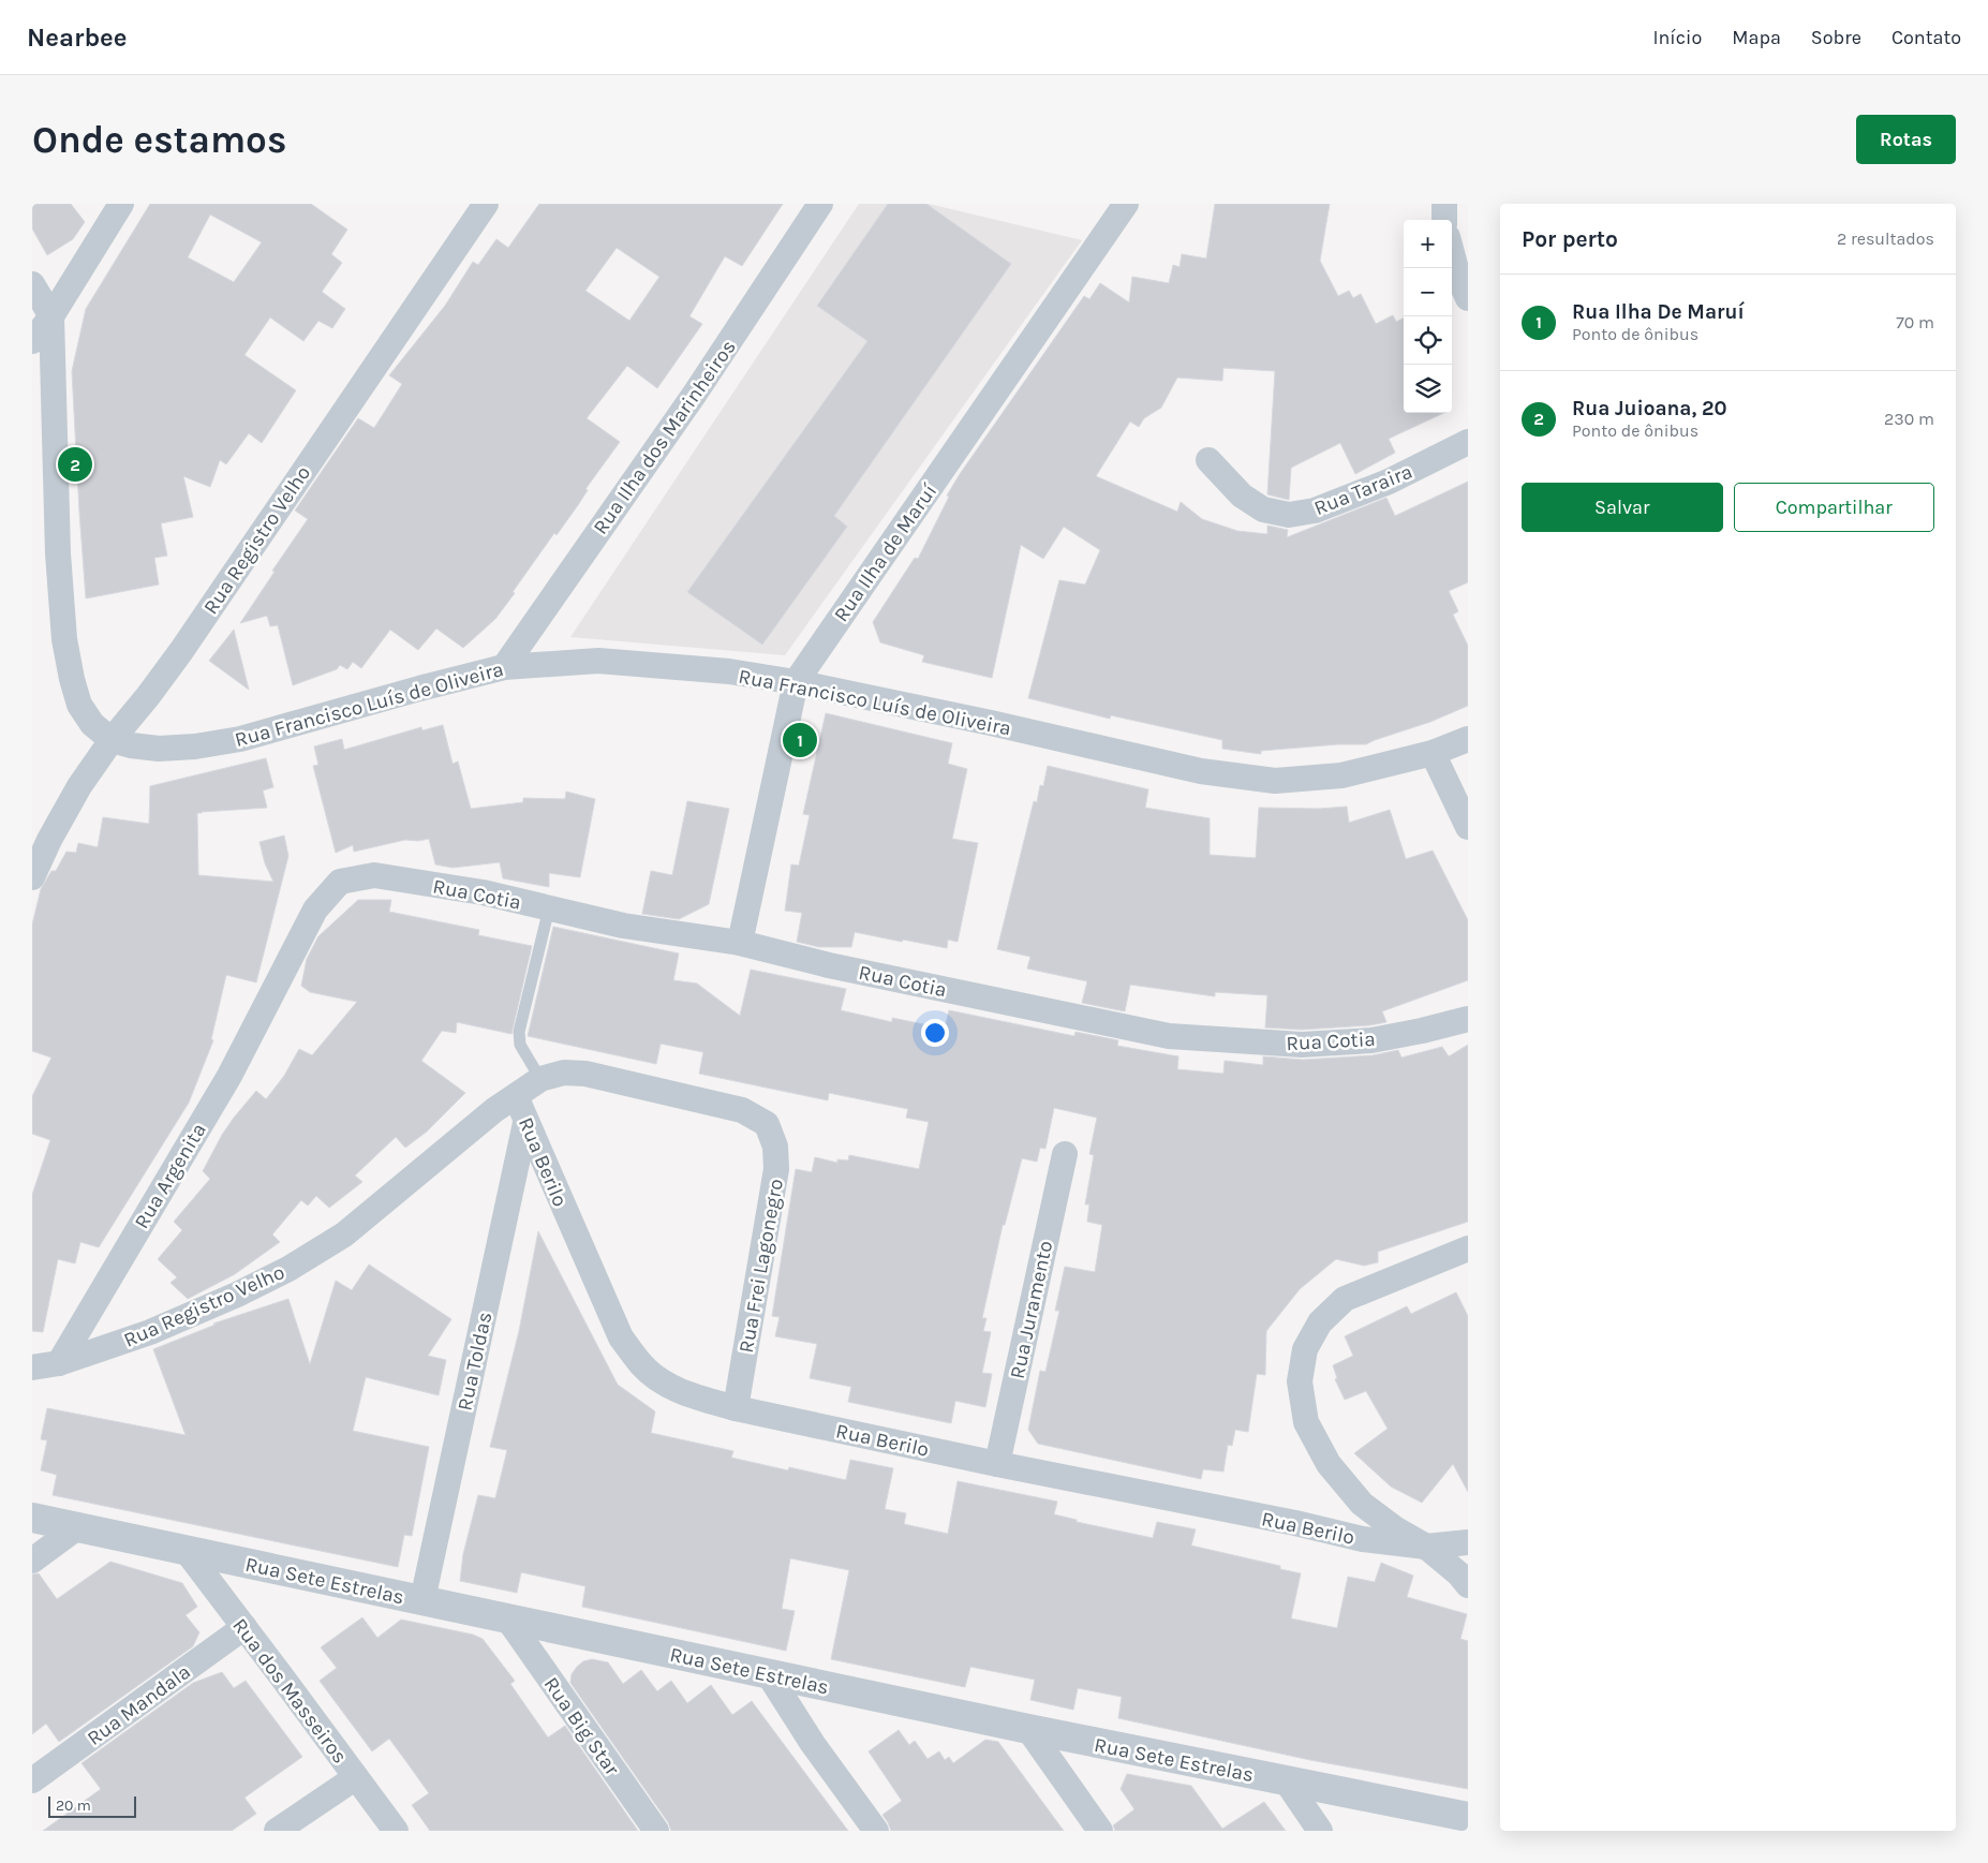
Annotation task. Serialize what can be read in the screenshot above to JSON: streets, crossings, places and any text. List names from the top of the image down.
{
  "streets": {
    "street": [
      "Rua Ilha dos Marinheiros",
      "Rua Taraira",
      "Rua Registro Velho",
      "Rua Ilha de Maruí",
      "Rua Francisco Luís de Oliveira",
      "Rua Cotia",
      "Rua Berilo",
      "Rua Argenita",
      "Rua Frei Lagonegro",
      "Rua Juramento",
      "Rua Toldas",
      "Rua Sete Estrelas",
      "Rua dos Masseiros",
      "Rua Mandala",
      "Rua Big Star"
    ]
  },
  "crossings": [
    ["Rua Ilha dos Marinheiros", "Rua Francisco Luís de Oliveira"],
    ["Rua Registro Velho", "Rua Francisco Luís de Oliveira"],
    ["Rua Registro Velho", "Rua Berilo"],
    ["Rua Registro Velho", "Rua Argenita"],
    ["Rua Registro Velho", "Rua Frei Lagonegro"],
    ["Rua Ilha de Maruí", "Rua Francisco Luís de Oliveira"],
    ["Rua Ilha de Maruí", "Rua Cotia"],
    ["Rua Cotia", "Rua Argenita"],
    ["Rua Berilo", "Rua Frei Lagonegro"],
    ["Rua Berilo", "Rua Juramento"],
    ["Rua Berilo", "Rua Toldas"],
    ["Rua Toldas", "Rua Sete Estrelas"],
    ["Rua Sete Estrelas", "Rua dos Masseiros"],
    ["Rua Sete Estrelas", "Rua Big Star"],
    ["Rua dos Masseiros", "Rua Mandala"]
  ],
  "scale_bar": "20 m",
  "page": {
    "header": "Nearbee",
    "nav": [
      "Início",
      "Mapa",
      "Sobre",
      "Contato"
    ],
    "buttons": [
      "Rotas",
      ["Salvar", "Compartilhar"]
    ],
    "title": "Onde estamos",
    "heading": ["Por perto", "2 resultados"],
    "map_buttons": ["+", "−"],
    "list": [
      {
        "mark": "1",
        "name": "Rua Ilha De Maruí",
        "note": "Ponto de ônibus",
        "value": "70 m"
      },
      {
        "mark": "2",
        "name": "Rua Juioana, 20",
        "note": "Ponto de ônibus",
        "value": "230 m"
      }
    ],
    "pins": ["2", "1"],
    "scale": "20 m"
  }
}
